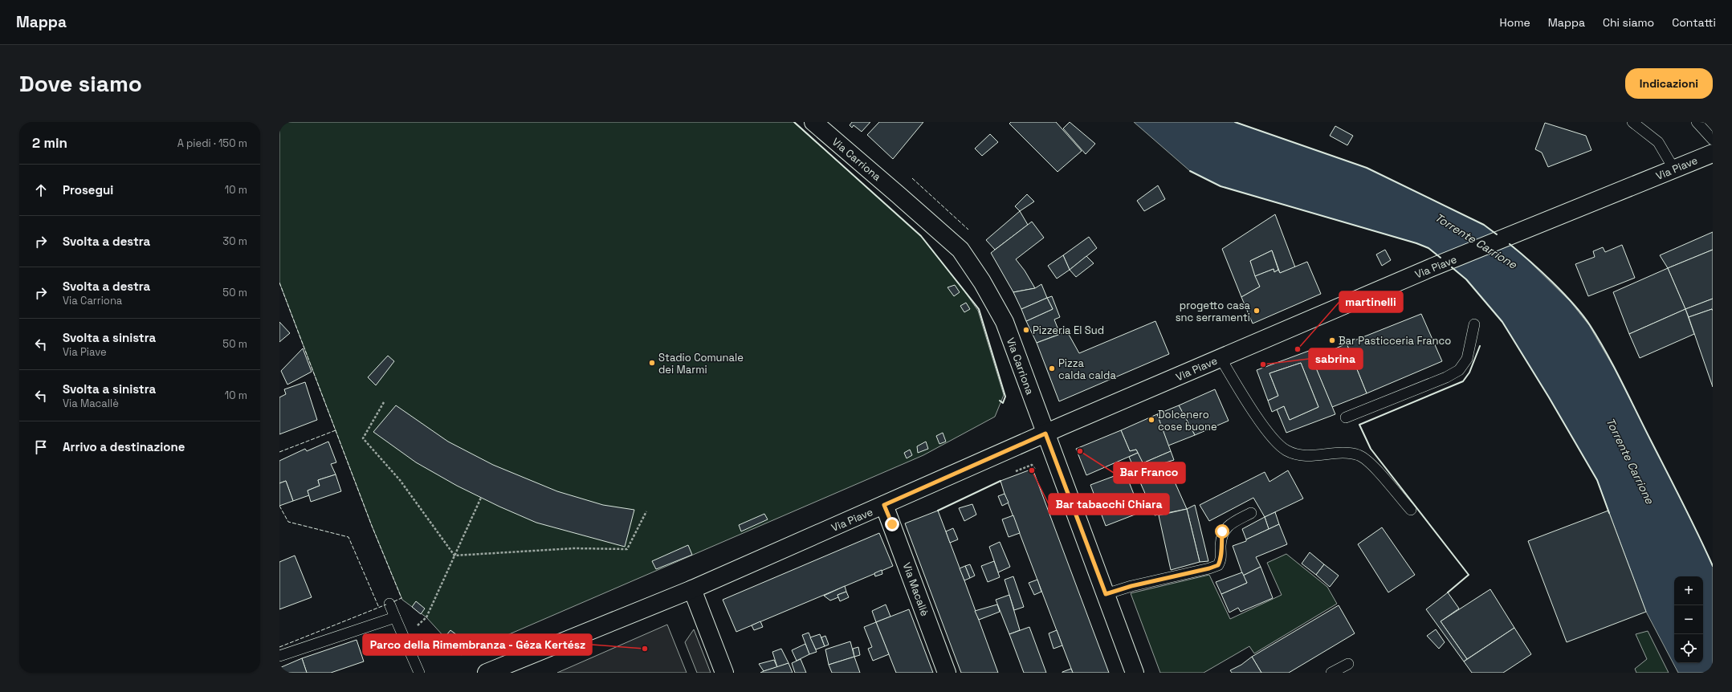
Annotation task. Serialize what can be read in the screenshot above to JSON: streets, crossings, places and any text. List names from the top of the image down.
{
  "streets": {
    "street": ["Via Carriona", "Via Piave", "Via Macallè"]
  },
  "crossings": [
    ["Via Carriona", "Via Piave"],
    ["Via Piave", "Via Macallè"]
  ],
  "water": ["Torrente Carrione"],
  "places": [
    "progetto casa snc serramenti",
    "Pizzeria El Sud",
    "Bar Pasticceria Franco",
    "martinelli",
    "Stadio Comunale dei Marmi",
    "sabrina",
    "Pizza calda calda",
    "Dolcenero cose buone",
    "Bar Franco",
    "Bar tabacchi Chiara",
    "Parco della Rimembranza - Géza Kertész"
  ],
  "page": {
    "header": "Mappa",
    "nav": [
      "Home",
      "Mappa",
      "Chi siamo",
      "Contatti"
    ],
    "buttons": "Indicazioni",
    "title": "Dove siamo",
    "heading": ["2 min", "A piedi · 150 m"],
    "list": [
      ["Prosegui", "10 m"],
      ["Svolta a destra", "30 m"],
      ["Svolta a destra", "Via Carriona", "50 m"],
      ["Svolta a sinistra", "Via Piave", "50 m"],
      ["Svolta a sinistra", "Via Macallè", "10 m"],
      "Arrivo a destinazione"
    ],
    "map_buttons": ["+", "−"]
  }
}
